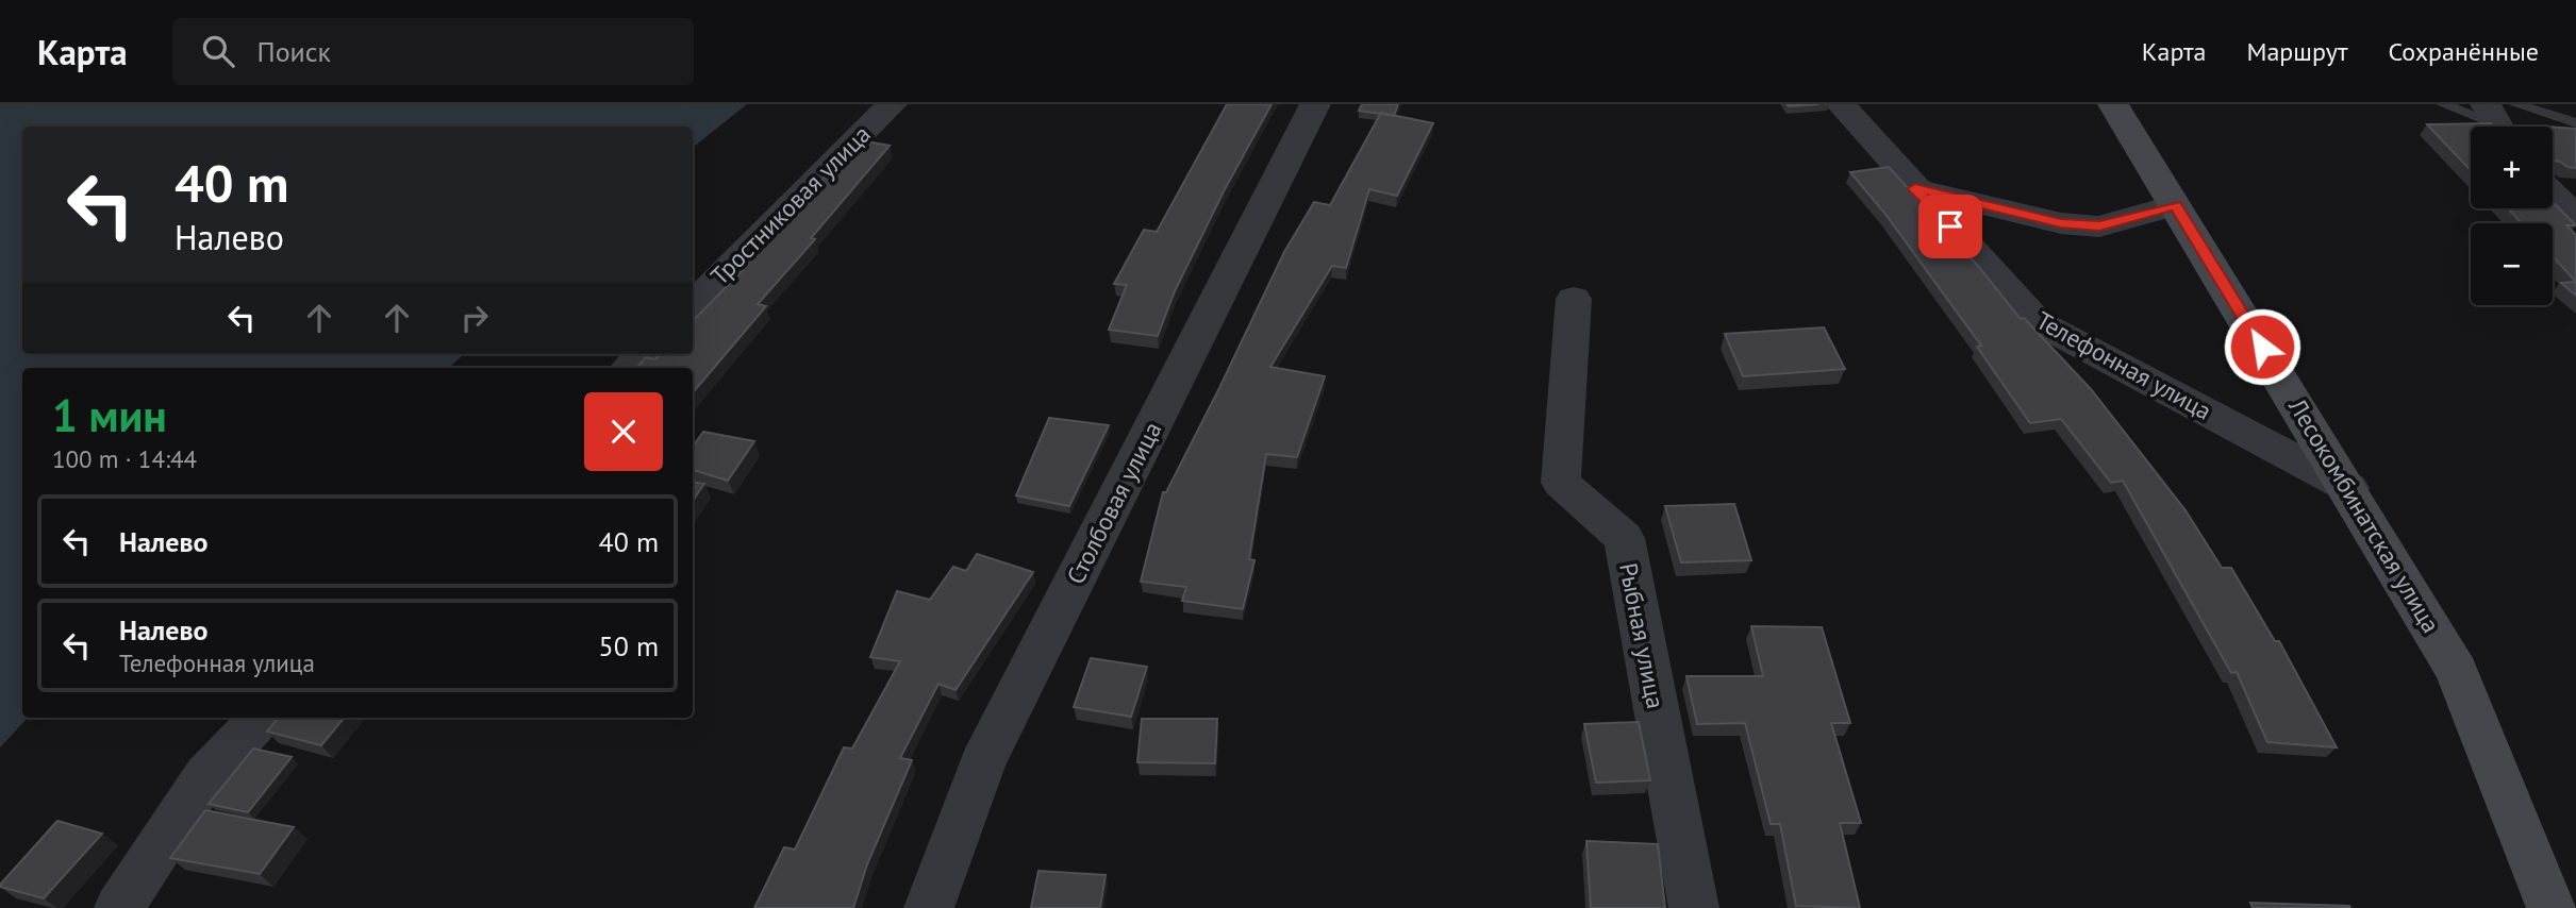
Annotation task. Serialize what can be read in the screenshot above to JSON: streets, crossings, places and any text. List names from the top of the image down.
{
  "streets": {
    "street": [
      "Тростниковая улица",
      "Телефонная улица",
      "Столбовая улица",
      "Лесокомбинатская улица",
      "Рыбная улица"
    ]
  },
  "crossings": [
    ["Телефонная улица", "Лесокомбинатская улица"]
  ],
  "page": {
    "header": "Карта",
    "search": "Поиск",
    "nav": ["Карта", "Маршрут", "Сохранённые"],
    "map_buttons": ["+", "−"],
    "turn": ["40 m", "Налево"],
    "heading": ["1 мин", "100 m · 14:44"],
    "list": [
      {
        "name": "Налево",
        "value": "40 m"
      },
      {
        "name": "Налево",
        "note": "Телефонная улица",
        "value": "50 m"
      }
    ]
  }
}
